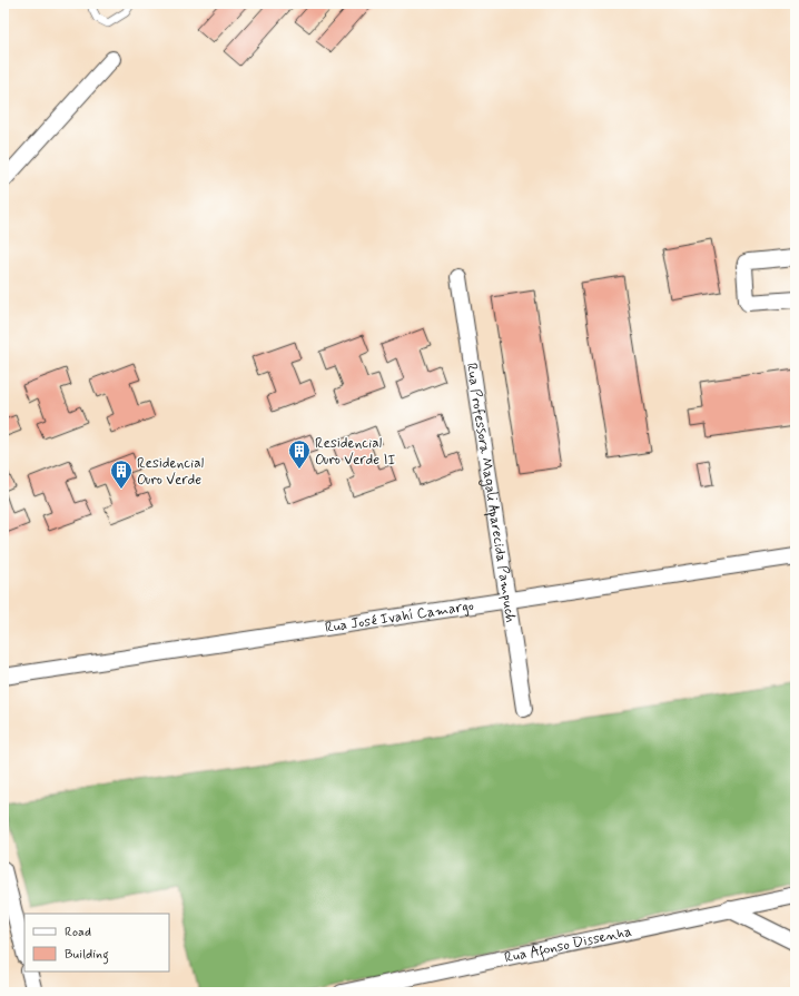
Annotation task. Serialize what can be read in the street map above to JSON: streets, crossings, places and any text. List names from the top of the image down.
{
  "streets": {
    "street": ["Rua Professora Magali Aparecida Pampuch", "Rua José Ivahí Camargo", "Rua Afonso Dissenha"]
  },
  "crossings": [
    ["Rua Professora Magali Aparecida Pampuch", "Rua José Ivahí Camargo"]
  ],
  "places": {
    "building": ["Residencial Ouro Verde II", "Residencial Ouro Verde"]
  },
  "legend": ["Road", "Building"]
}
